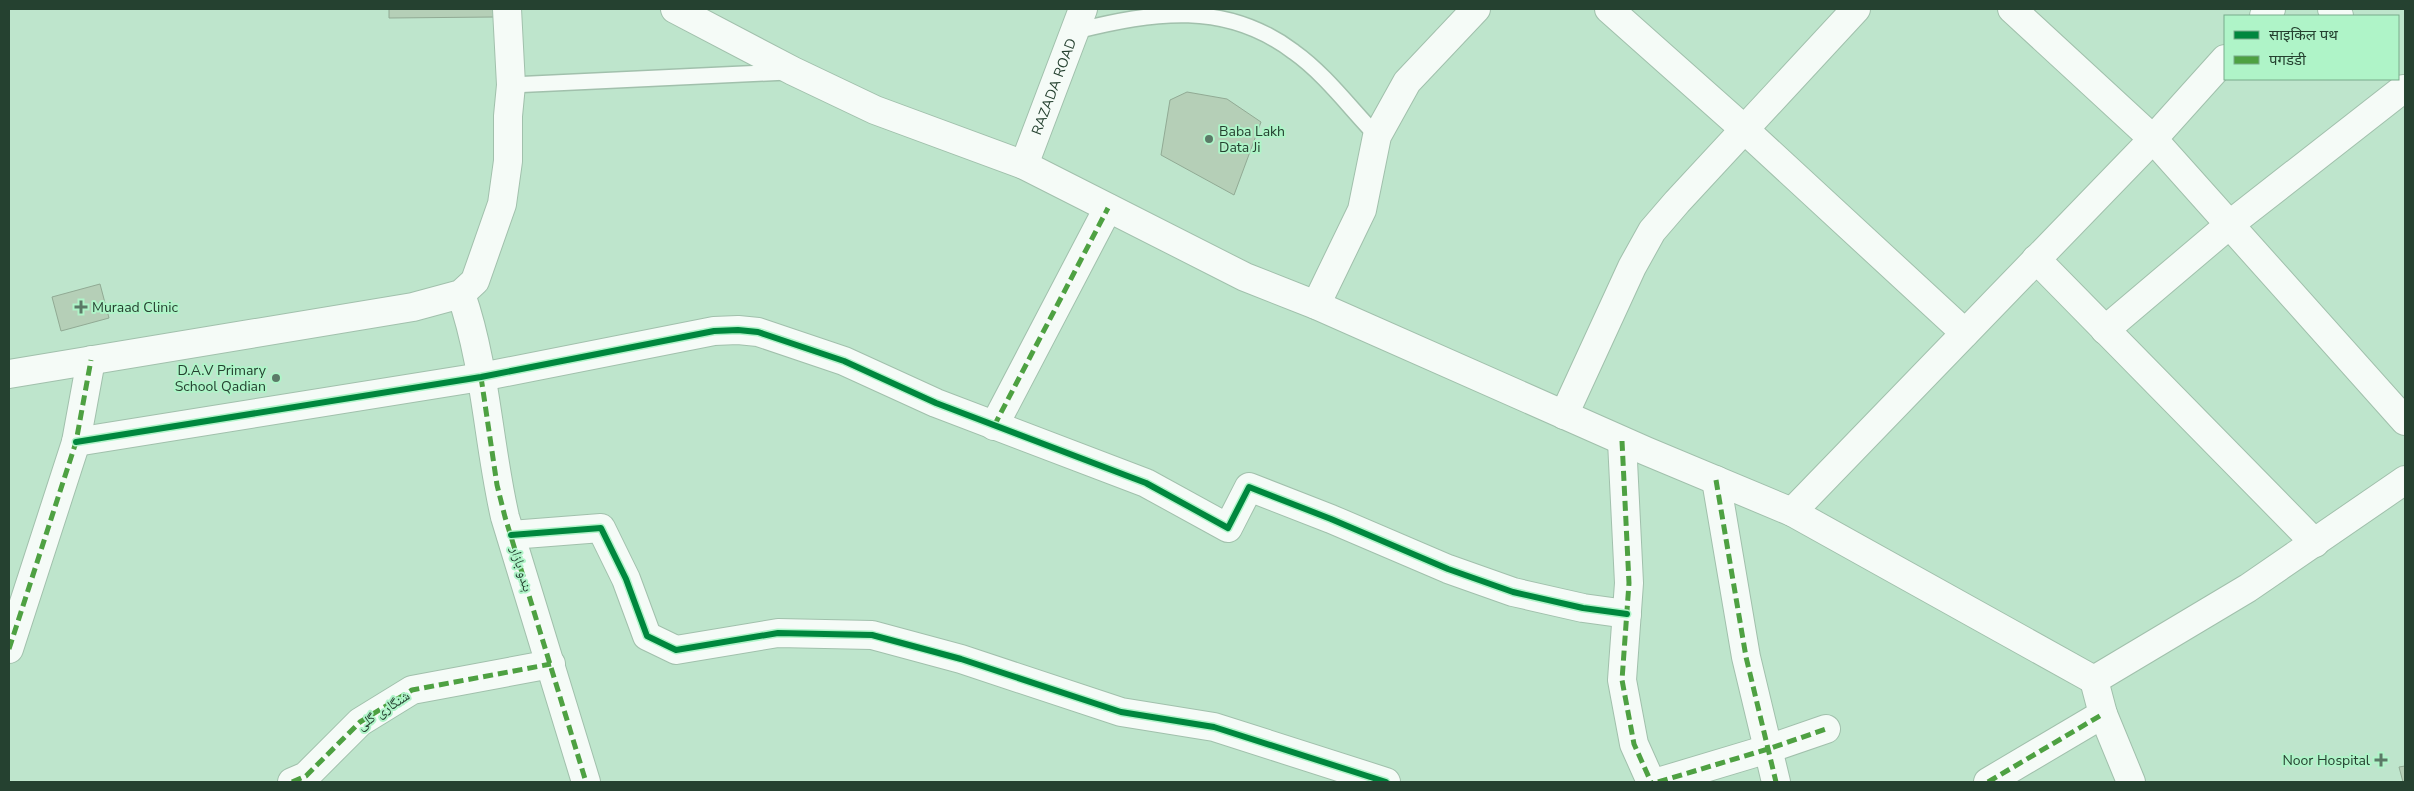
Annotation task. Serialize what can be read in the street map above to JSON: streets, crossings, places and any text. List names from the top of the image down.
{
  "streets": {
    "street": ["RAZADA ROAD", "ہندو بازار", "شنگاری گلی"]
  },
  "crossings": [
    ["ہندو بازار", "شنگاری گلی"]
  ],
  "places": {
    "other": ["Baba Lakh Data Ji", "D.A.V Primary School Qadian"],
    "health": ["Muraad Clinic", "Noor Hospital"]
  },
  "legend": ["साइकिल पथ", "पगडंडी"]
}
